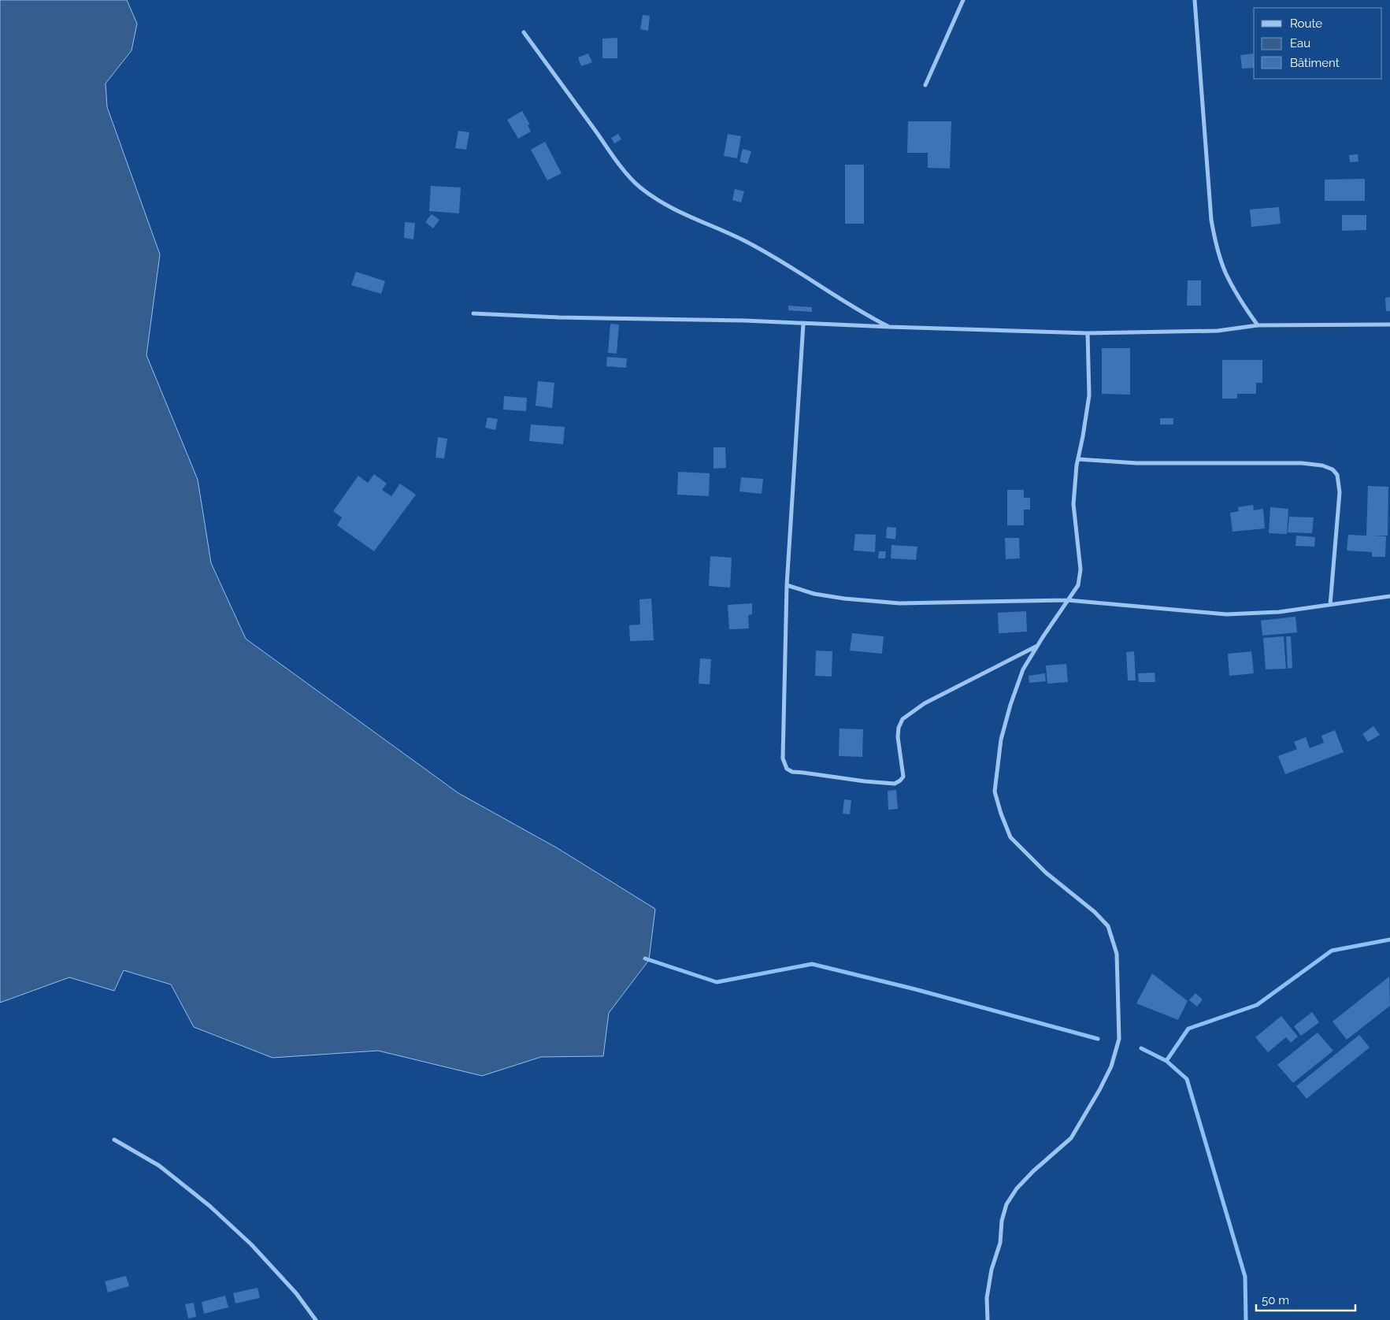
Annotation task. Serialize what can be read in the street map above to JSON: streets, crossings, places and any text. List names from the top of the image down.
{
  "legend": ["Route", "Eau", "Bâtiment"],
  "scale_bar": "50 m"
}
